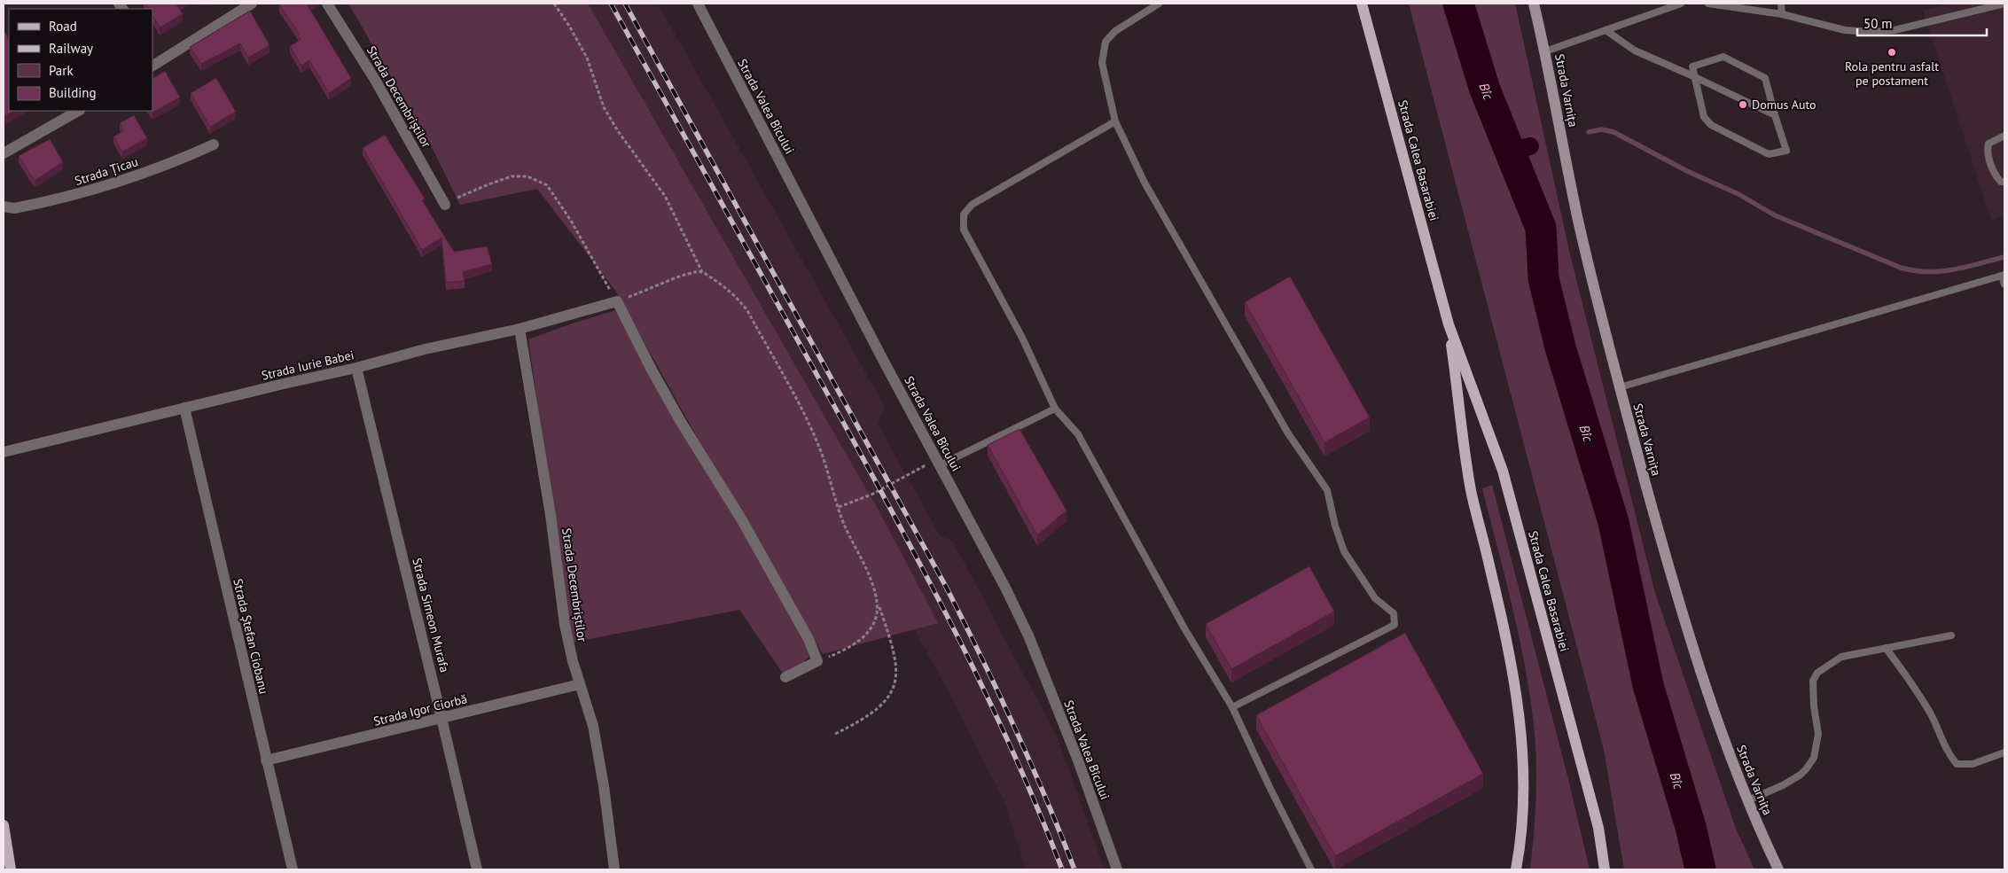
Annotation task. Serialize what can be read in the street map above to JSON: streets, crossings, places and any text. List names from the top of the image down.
{
  "streets": {
    "main road": ["Strada Calea Basarabiei"],
    "street": [
      "Strada Varnița",
      "Strada Decembriștilor",
      "Strada Valea Bîcului",
      "Strada Țicau",
      "Strada Iurie Babei",
      "Strada Simeon Murafa",
      "Strada Ștefan Ciobanu",
      "Strada Igor Ciorbă"
    ]
  },
  "crossings": [
    ["Strada Decembriștilor", "Strada Iurie Babei"],
    ["Strada Decembriștilor", "Strada Igor Ciorbă"],
    ["Strada Iurie Babei", "Strada Simeon Murafa"],
    ["Strada Iurie Babei", "Strada Ștefan Ciobanu"],
    ["Strada Simeon Murafa", "Strada Igor Ciorbă"],
    ["Strada Ștefan Ciobanu", "Strada Igor Ciorbă"]
  ],
  "water": ["Bîc"],
  "places": ["Rola pentru asfalt pe postament", "Domus Auto"],
  "legend": [
    "Road",
    "Railway",
    "Park",
    "Building"
  ],
  "scale_bar": "50 m"
}
